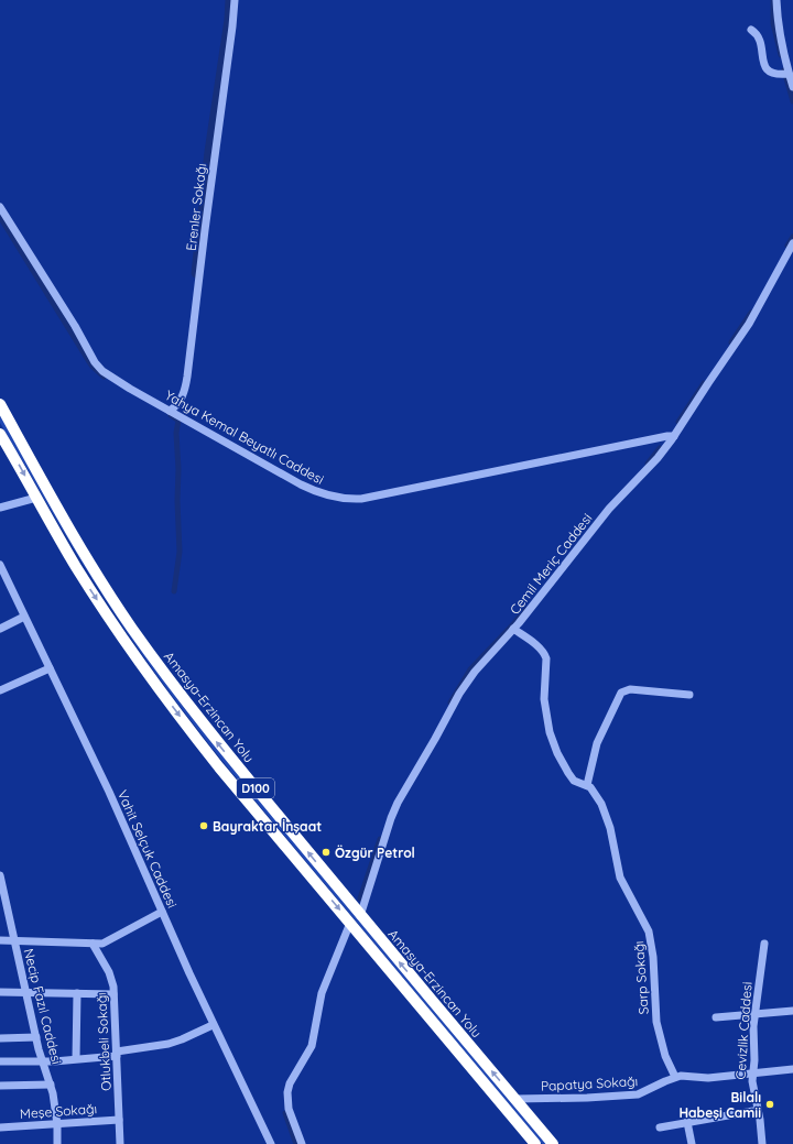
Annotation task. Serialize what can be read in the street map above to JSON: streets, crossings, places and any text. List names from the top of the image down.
{
  "streets": {
    "highway": ["Amasya-Erzincan Yolu", "D100"],
    "street": [
      "Erenler Sokağı",
      "Yahya Kemal Beyatlı Caddesi",
      "Cemil Meriç Caddesi",
      "Vahit Selçuk Caddesi",
      "Sarp Sokağı",
      "Necip Fazıl Caddesi",
      "Cevizlik Caddesi",
      "Otlukbeli Sokağı",
      "Papatya Sokağı",
      "Meşe Sokağı"
    ]
  },
  "crossings": [
    ["Erenler Sokağı", "Yahya Kemal Beyatlı Caddesi"],
    ["Yahya Kemal Beyatlı Caddesi", "Cemil Meriç Caddesi"],
    ["Cemil Meriç Caddesi", "Amasya-Erzincan Yolu"],
    ["Cemil Meriç Caddesi", "Sarp Sokağı"],
    ["Amasya-Erzincan Yolu", "Papatya Sokağı"],
    ["Sarp Sokağı", "Papatya Sokağı"],
    ["Necip Fazıl Caddesi", "Meşe Sokağı"],
    ["Cevizlik Caddesi", "Papatya Sokağı"],
    ["Otlukbeli Sokağı", "Meşe Sokağı"]
  ],
  "places": ["Bayraktar İnşaat", "Özgür Petrol", "Bilalı Habeşi Camii"]
}
